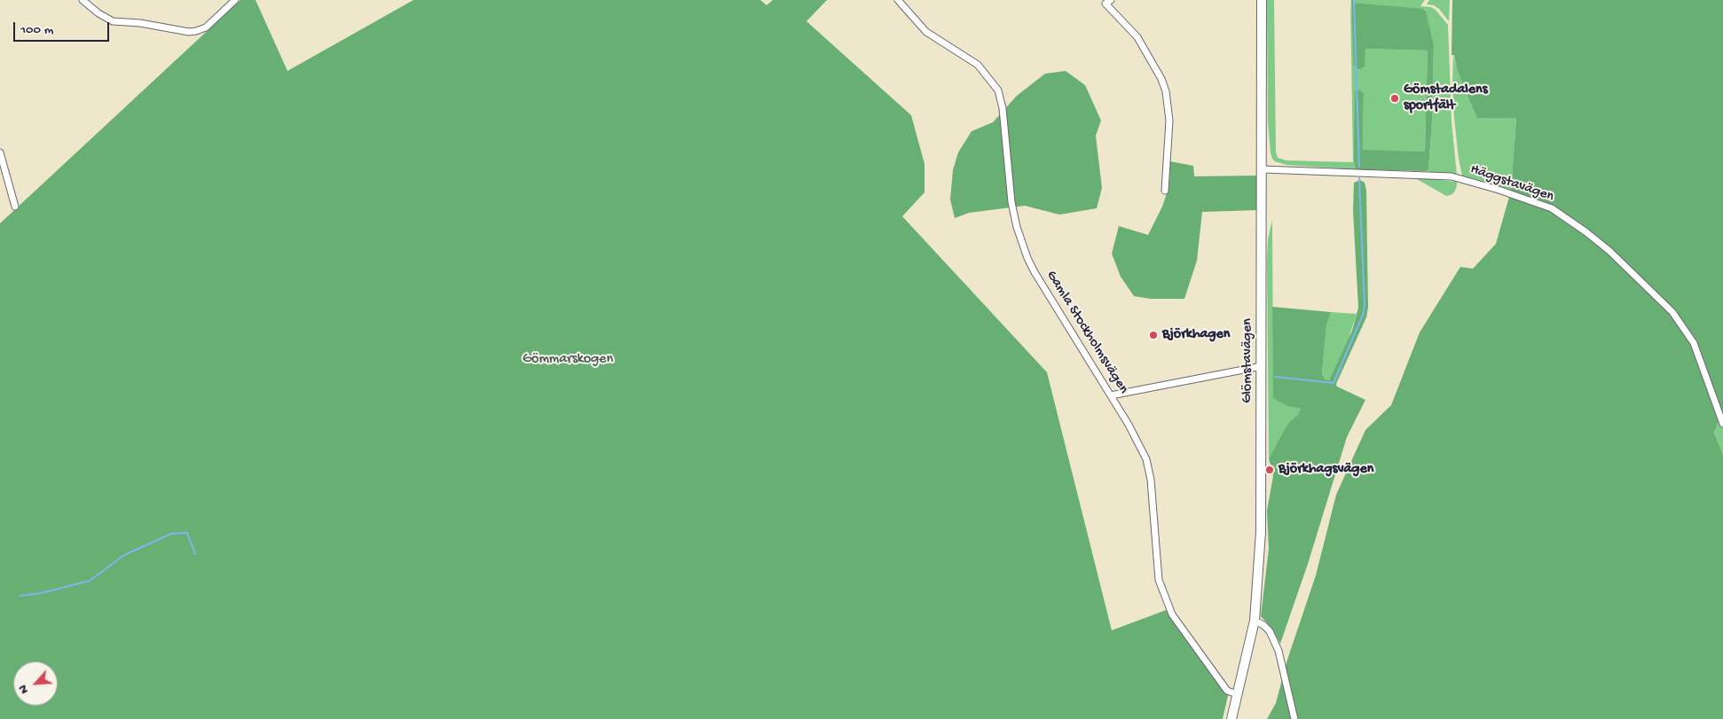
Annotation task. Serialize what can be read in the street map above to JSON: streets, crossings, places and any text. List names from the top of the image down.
{
  "streets": {
    "main road": ["Glömstavägen"],
    "street": ["Häggstavägen", "Gamla Stockholmsvägen"]
  },
  "crossings": [
    ["Häggstavägen", "Glömstavägen"],
    ["Gamla Stockholmsvägen", "Glömstavägen"]
  ],
  "parks": ["Gömmarskogen"],
  "places": ["Gömstadalens sportfält", "Björkhagen", "Björkhagsvägen"],
  "scale_bar": "100 m",
  "north": "bottom left"
}
